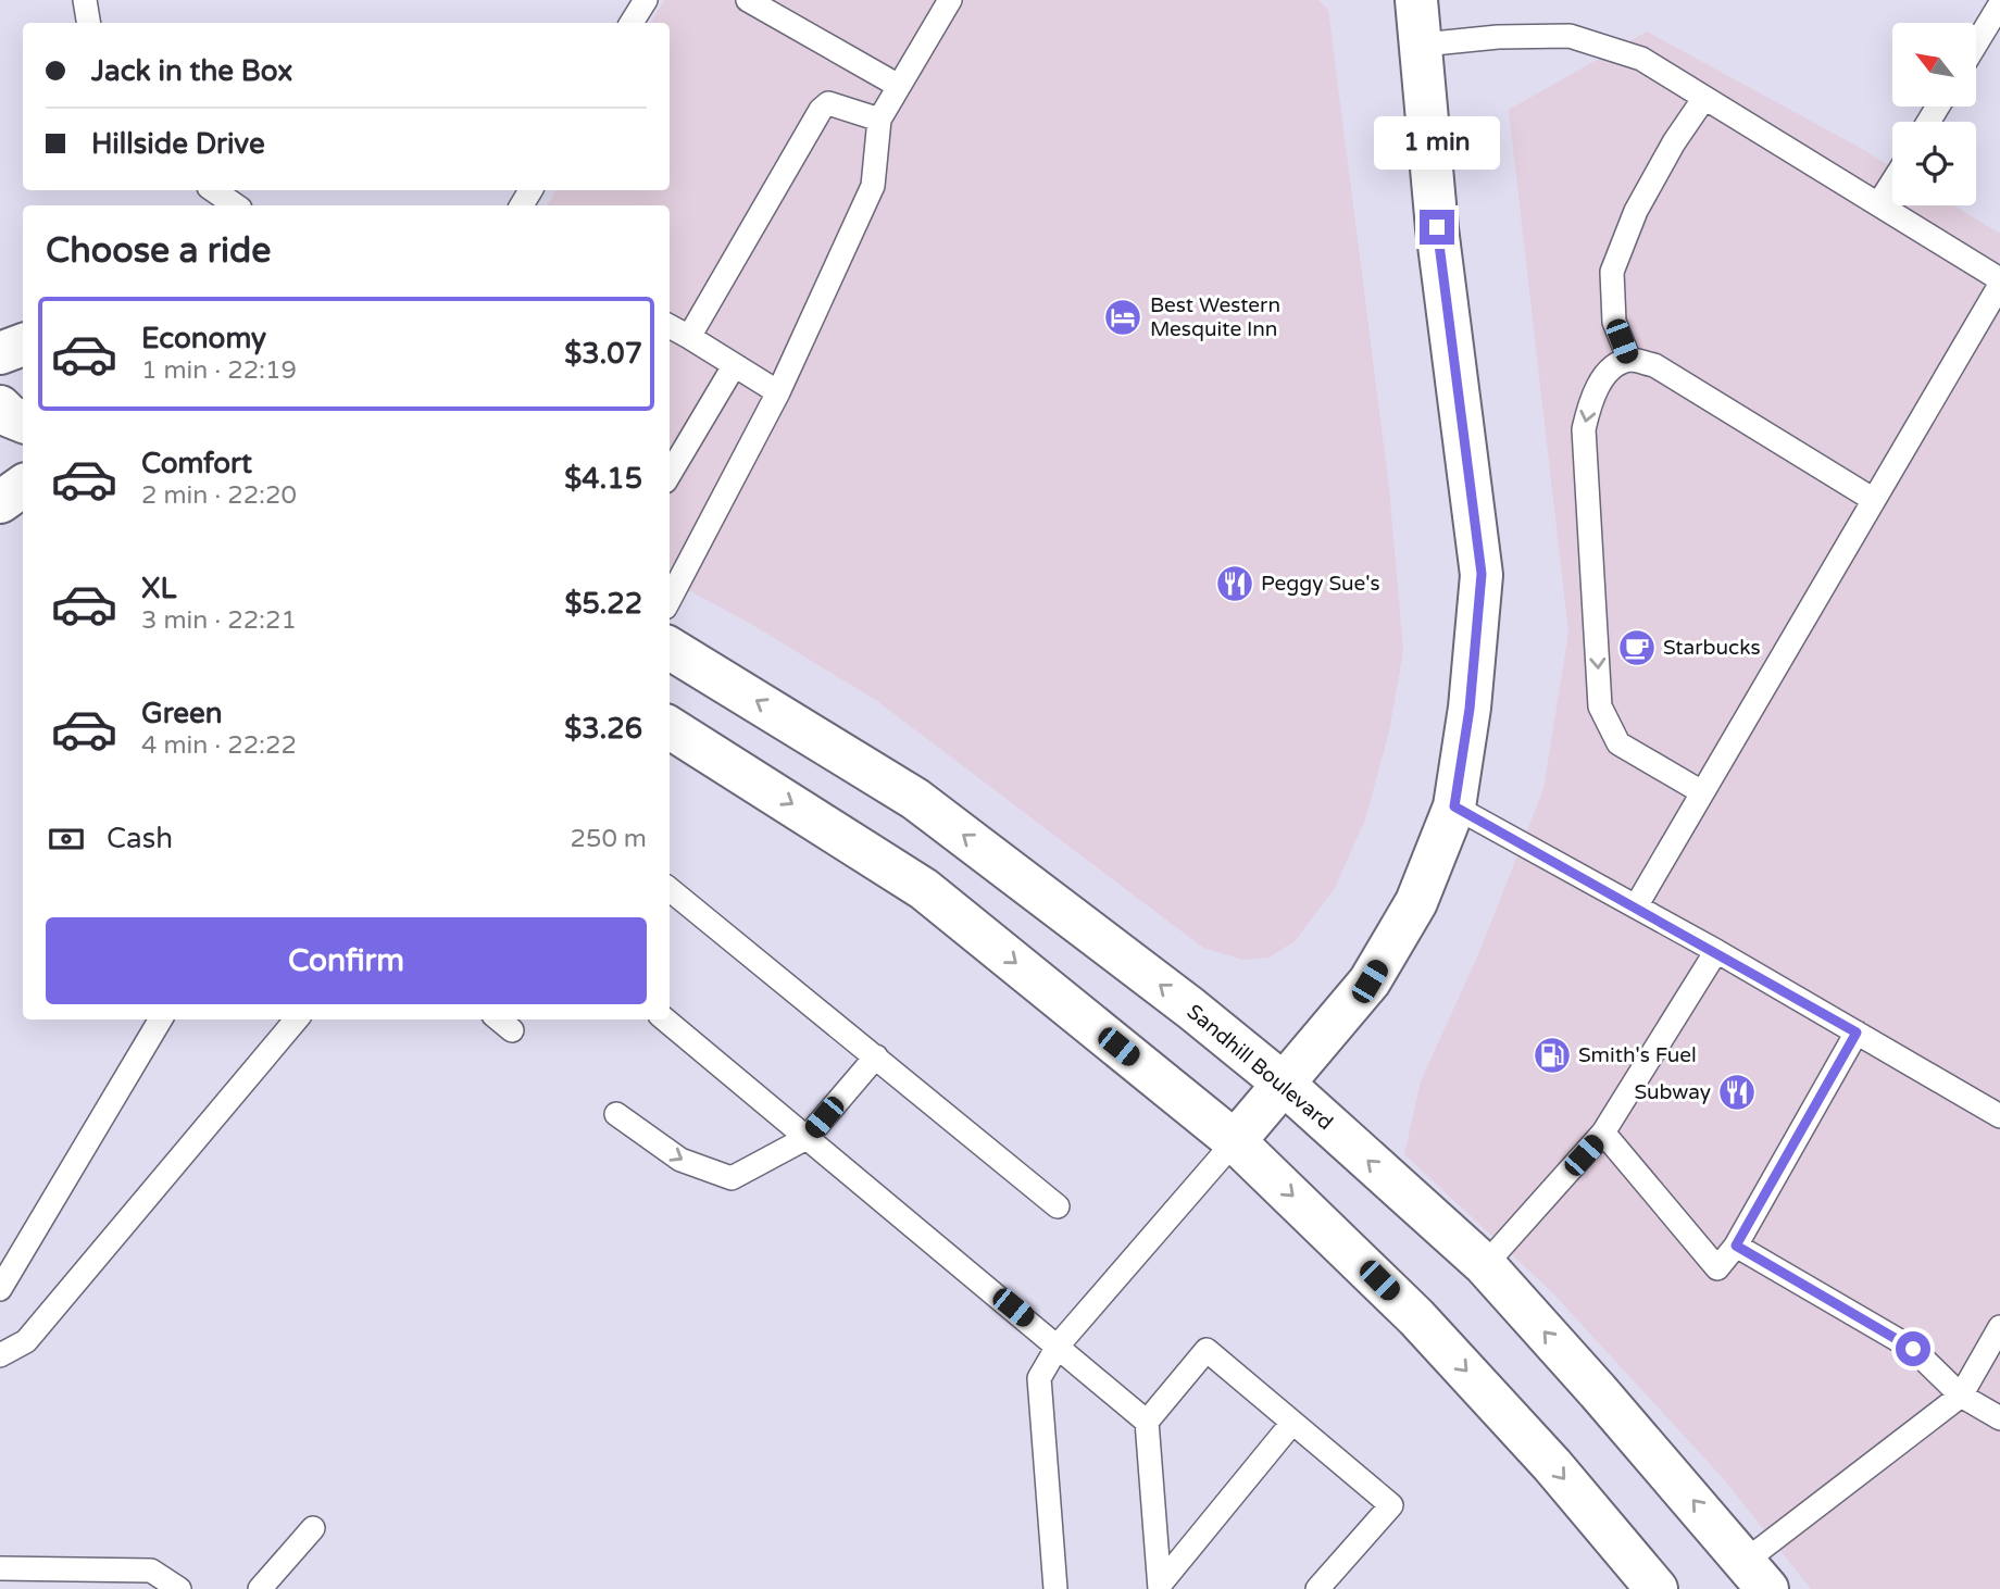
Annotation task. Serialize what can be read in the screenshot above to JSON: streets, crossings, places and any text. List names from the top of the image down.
{
  "streets": {
    "main road": ["Sandhill Boulevard"]
  },
  "places": {
    "hotel": ["Best Western Mesquite Inn"],
    "restaurant": ["Peggy Sue's", "Subway"],
    "cafe": ["Starbucks"],
    "fuel station": ["Smith's Fuel"]
  },
  "north": "top left",
  "page": {
    "banner": ["Jack in the Box", "Hillside Drive"],
    "bubble": "1 min",
    "heading": "Choose a ride",
    "list": [
      {
        "name": "Economy",
        "note": "1 min · 22:19",
        "value": "$3.07"
      },
      {
        "name": "Comfort",
        "note": "2 min · 22:20",
        "value": "$4.15"
      },
      {
        "name": "XL",
        "note": "3 min · 22:21",
        "value": "$5.22"
      },
      {
        "name": "Green",
        "note": "4 min · 22:22",
        "value": "$3.26"
      }
    ],
    "pay": ["Cash", "250 m"],
    "buttons": "Confirm"
  }
}
